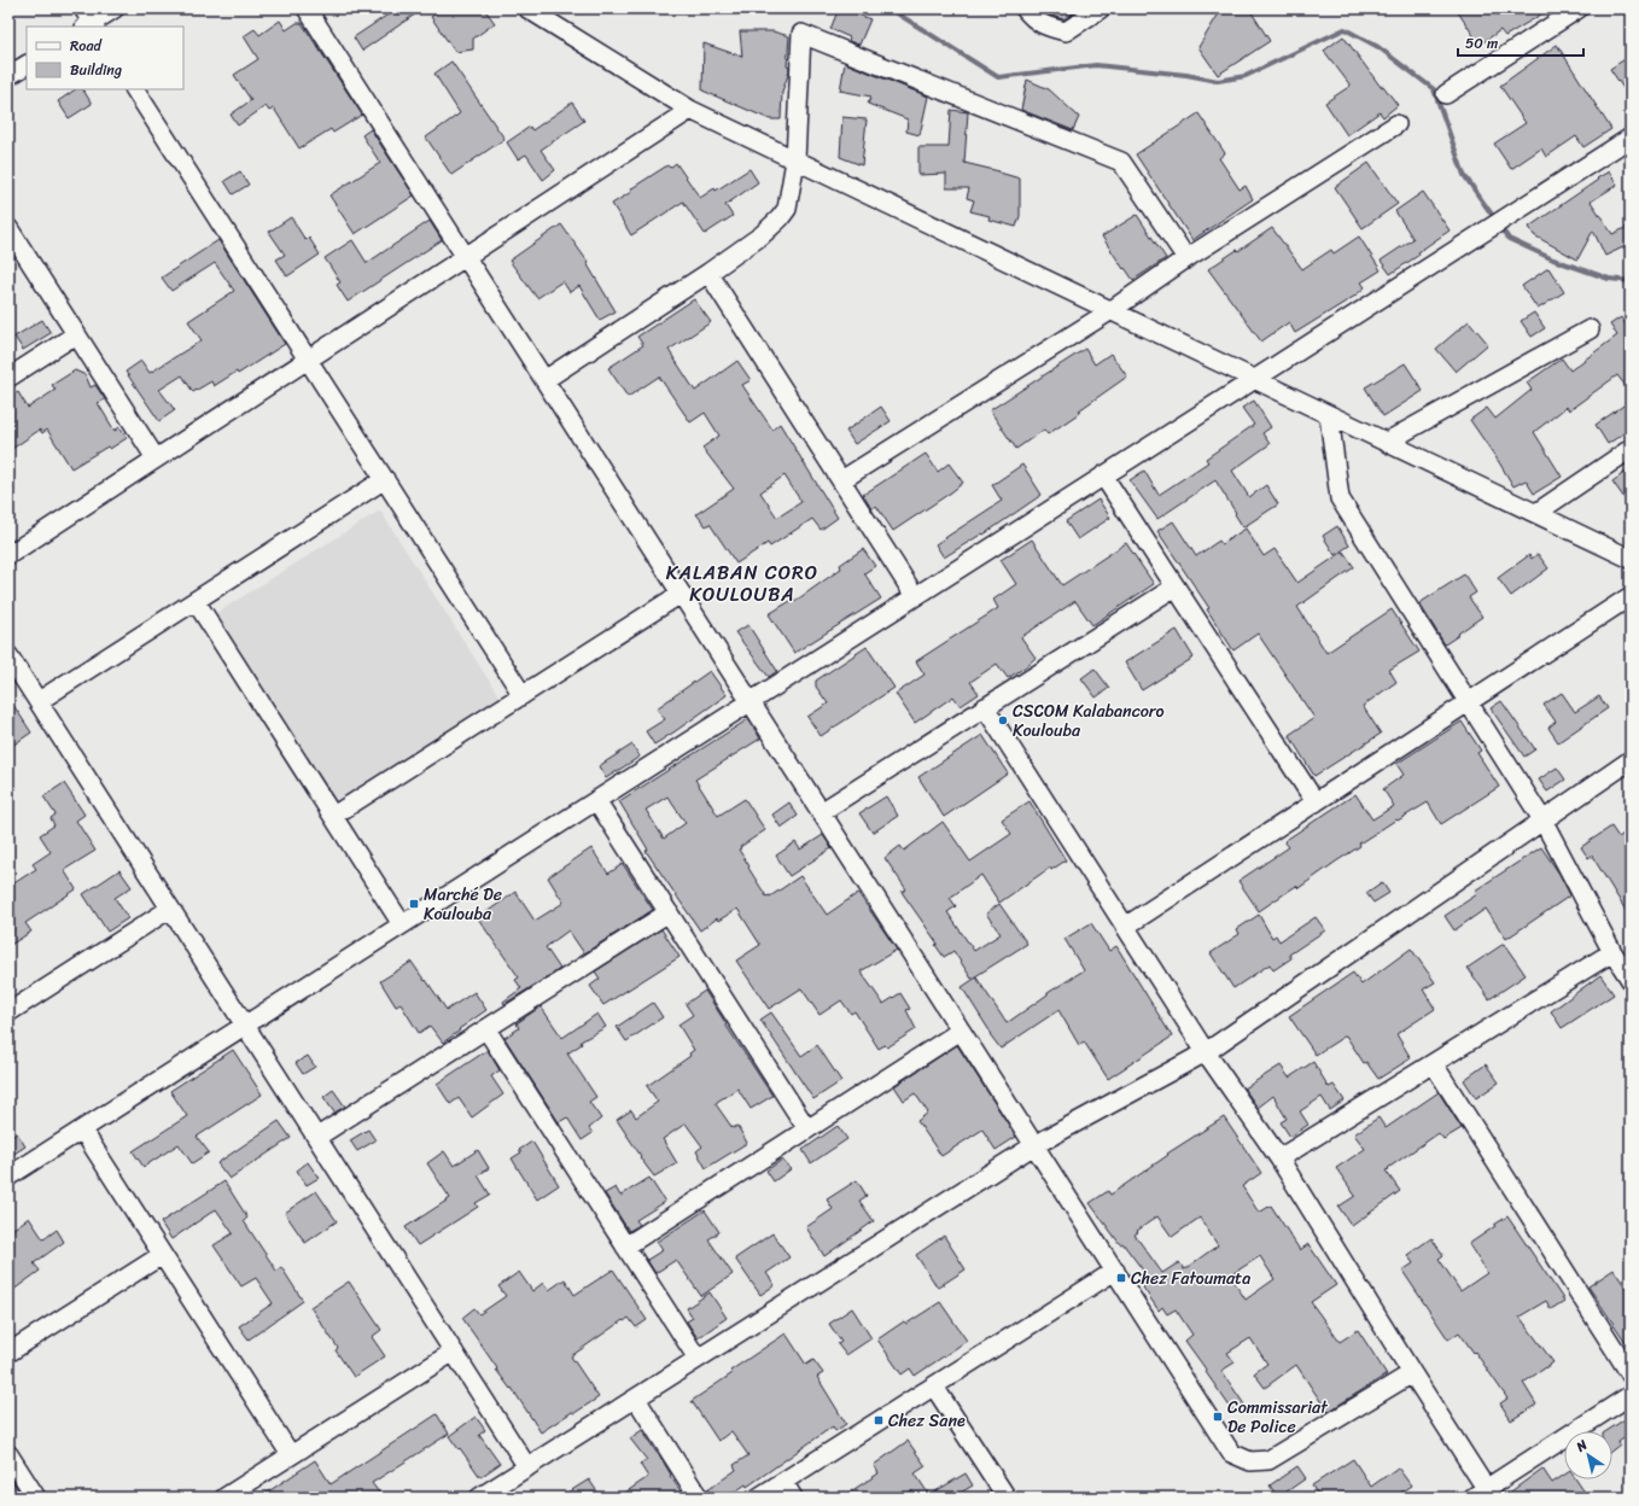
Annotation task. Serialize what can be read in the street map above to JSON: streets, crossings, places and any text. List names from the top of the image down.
{
  "districts": ["KALABAN CORO KOULOUBA"],
  "places": {
    "other": ["CSCOM Kalabancoro Koulouba"],
    "transit": [
      "Marché De Koulouba",
      "Chez Fatoumata",
      "Commissariat De Police",
      "Chez Sane"
    ]
  },
  "legend": ["Road", "Building"],
  "scale_bar": "50 m",
  "north": "top left"
}
